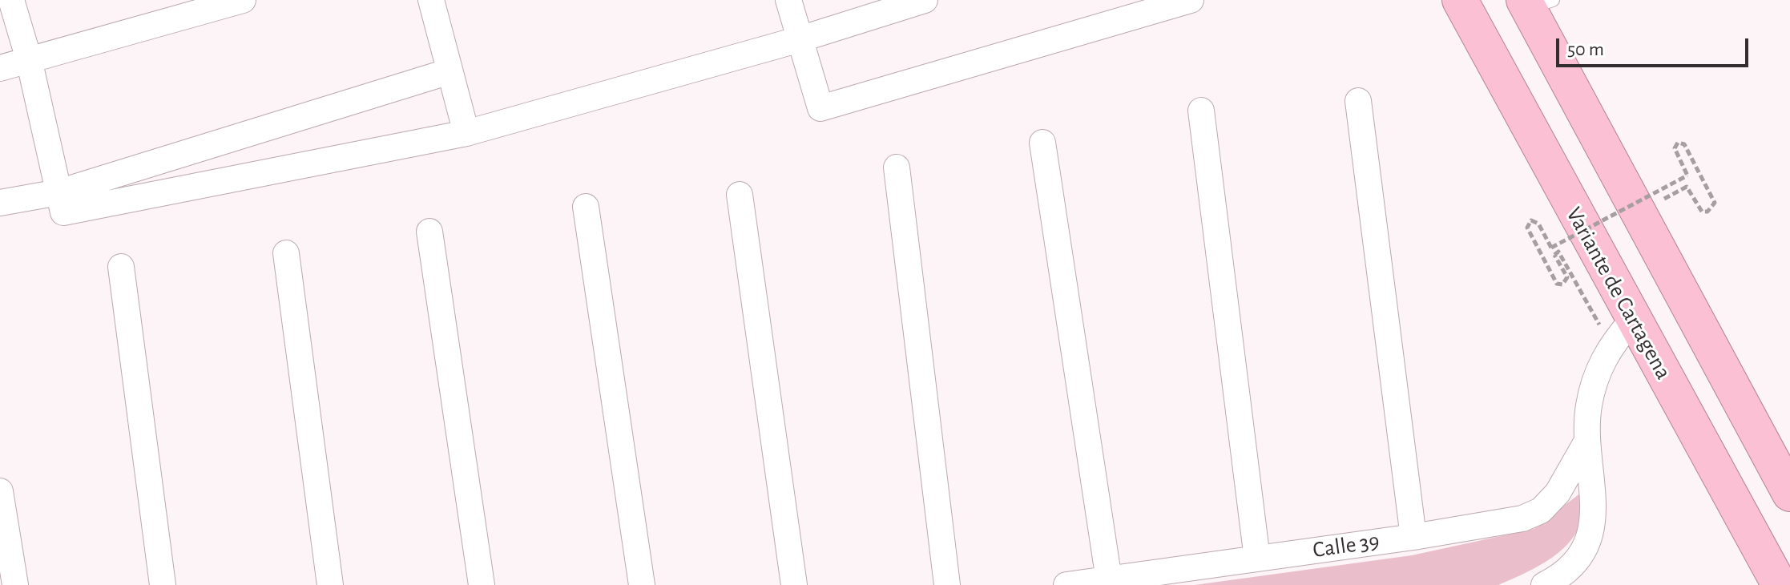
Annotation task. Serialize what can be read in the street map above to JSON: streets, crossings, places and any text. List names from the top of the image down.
{
  "streets": {
    "highway": ["Variante de Cartagena"],
    "street": ["Calle 39"]
  },
  "crossings": [
    ["Variante de Cartagena", "Calle 39"]
  ],
  "scale_bar": "50 m"
}
